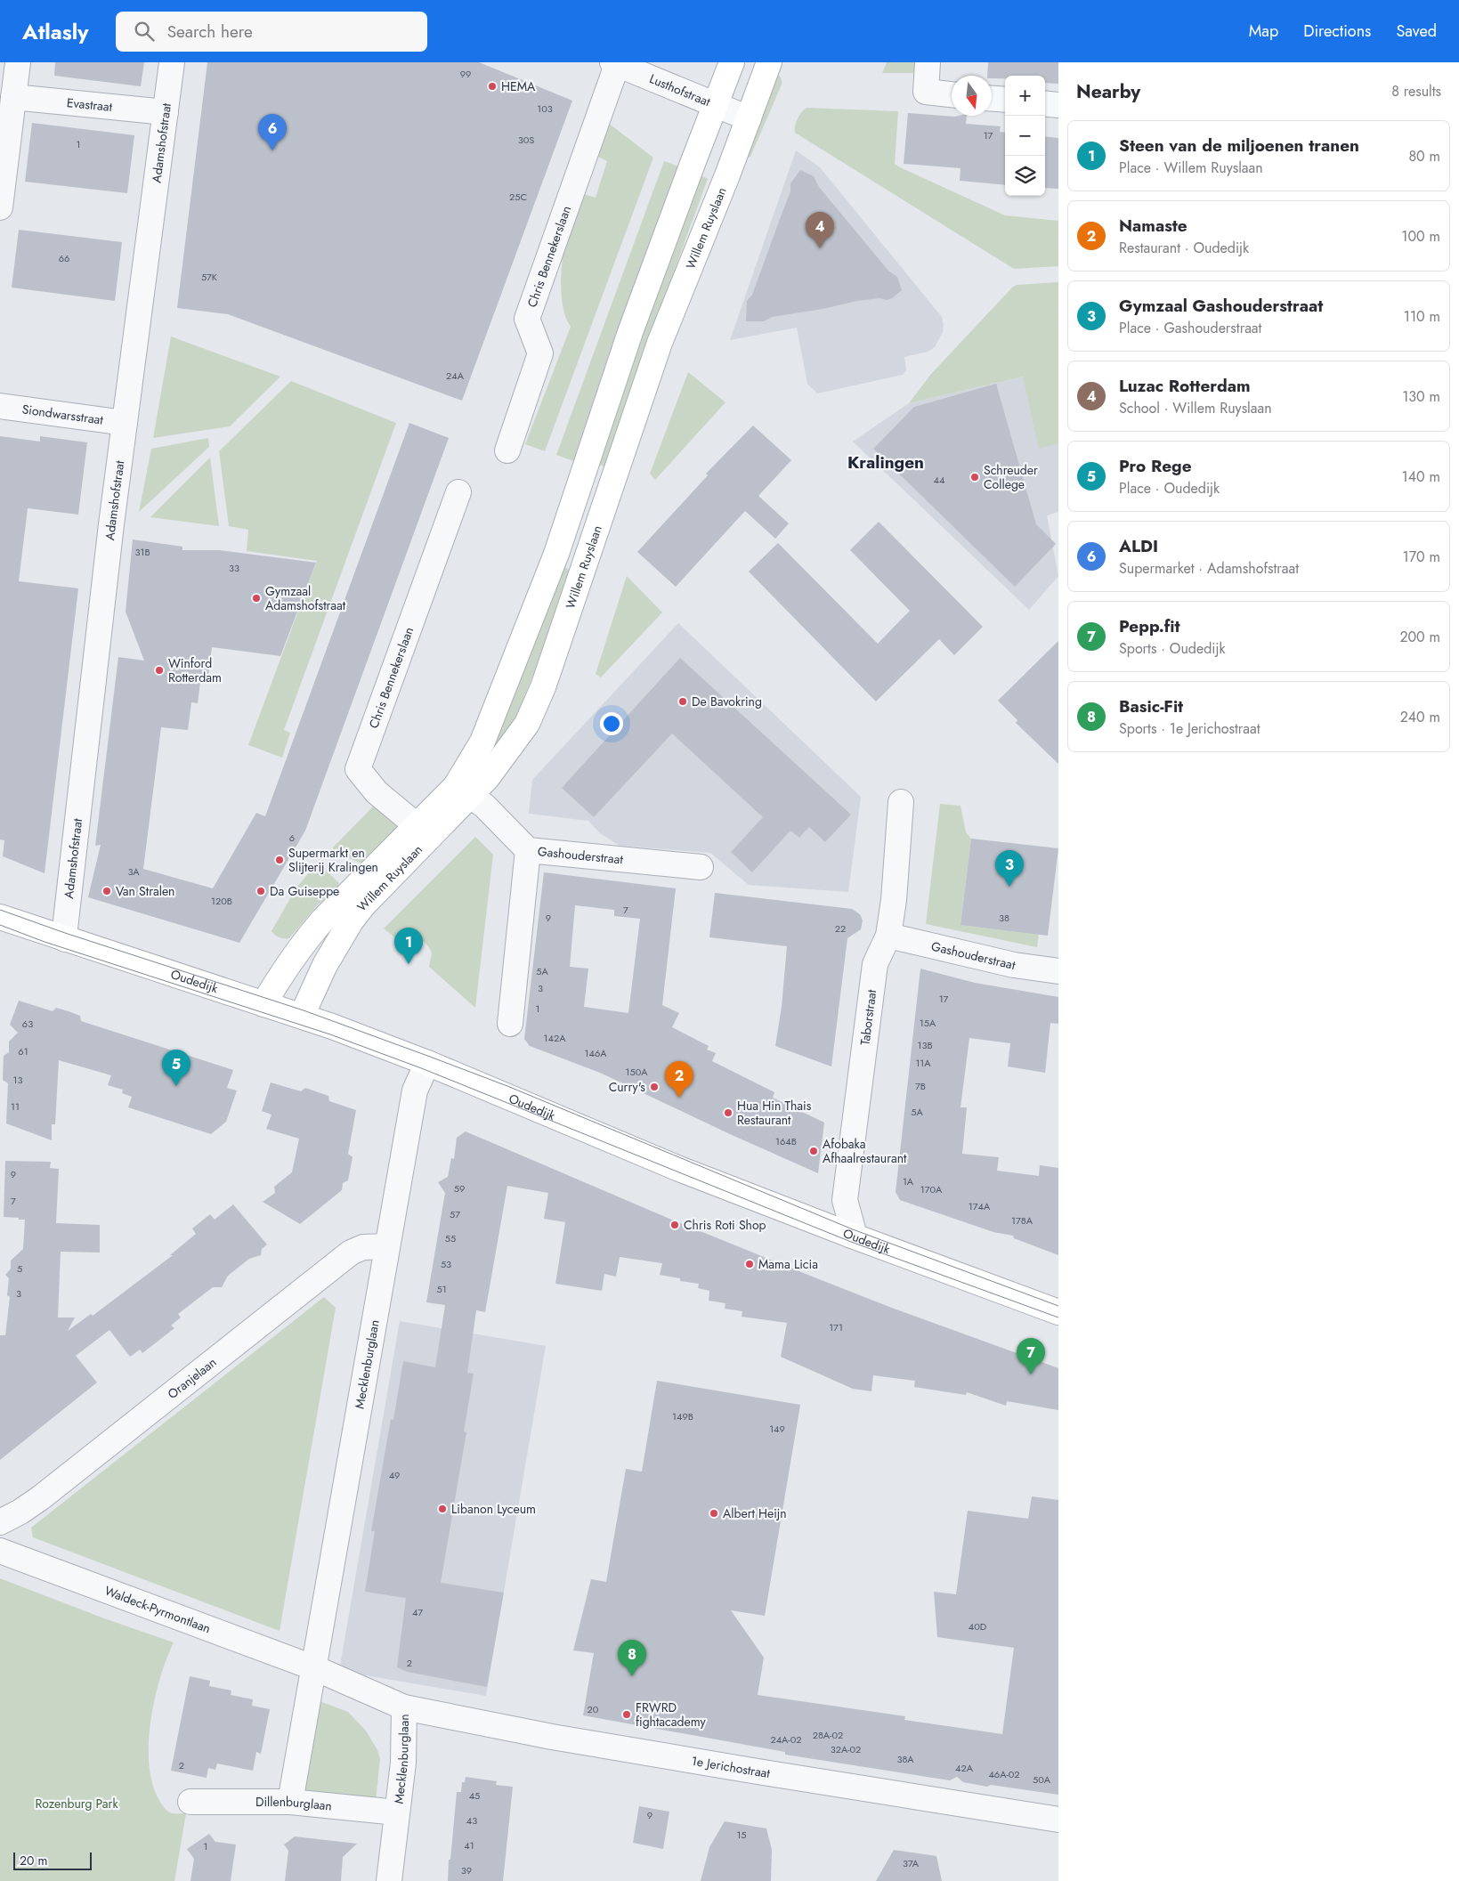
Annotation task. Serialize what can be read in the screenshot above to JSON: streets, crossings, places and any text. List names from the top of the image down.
{
  "streets": {
    "street": [
      "Lusthofstraat",
      "Evastraat",
      "Adamshofstraat",
      "Willem Ruyslaan",
      "Chris Bennekerslaan",
      "Siondwarsstraat",
      "Gashouderstraat",
      "Oudedijk",
      "Taborstraat",
      "Mecklenburglaan",
      "Oranjelaan",
      "Waldeck-Pyrmontlaan",
      "1e Jerichostraat",
      "Dillenburglaan"
    ]
  },
  "crossings": [
    ["Lusthofstraat", "Willem Ruyslaan"],
    ["Lusthofstraat", "Chris Bennekerslaan"],
    ["Evastraat", "Adamshofstraat"],
    ["Adamshofstraat", "Siondwarsstraat"],
    ["Adamshofstraat", "Oudedijk"],
    ["Willem Ruyslaan", "Chris Bennekerslaan"],
    ["Willem Ruyslaan", "Gashouderstraat"],
    ["Willem Ruyslaan", "Oudedijk"],
    ["Gashouderstraat", "Taborstraat"],
    ["Oudedijk", "Taborstraat"],
    ["Oudedijk", "Mecklenburglaan"],
    ["Mecklenburglaan", "Oranjelaan"],
    ["Mecklenburglaan", "Waldeck-Pyrmontlaan"],
    ["Mecklenburglaan", "1e Jerichostraat"],
    ["Mecklenburglaan", "Dillenburglaan"]
  ],
  "districts": ["Kralingen"],
  "parks": ["Rozenburg Park"],
  "places": [
    "HEMA",
    "Schreuder College",
    "Gymzaal Adamshofstraat",
    "Winford Rotterdam",
    "De Bavokring",
    "Supermarkt en Slijterij Kralingen",
    "Van Stralen",
    "Da Guiseppe",
    "Curry's",
    "Hua Hin Thais Restaurant",
    "Afobaka Afhaalrestaurant",
    "Chris Roti Shop",
    "Mama Licia",
    "Libanon Lyceum",
    "Albert Heijn",
    "FRWRD fightacademy"
  ],
  "house_numbers": [
    "99",
    "103",
    "17",
    "30S",
    "1",
    "25C",
    "66",
    "57K",
    "24A",
    "44",
    "31B",
    "33",
    "6",
    "3A",
    "120B",
    "7",
    "9",
    "38",
    "22",
    "5A",
    "3",
    "17",
    "1",
    "15A",
    "63",
    "142A",
    "13B",
    "61",
    "146A",
    "11A",
    "150A",
    "13",
    "7B",
    "11",
    "5A",
    "164B",
    "9",
    "1A",
    "59",
    "170A",
    "7",
    "174A",
    "57",
    "178A",
    "55",
    "53",
    "5",
    "51",
    "3",
    "171",
    "149B",
    "149",
    "49",
    "47",
    "40D",
    "2",
    "20",
    "28A-02",
    "24A-02",
    "32A-02",
    "38A",
    "2",
    "42A",
    "46A-02",
    "50A",
    "45",
    "9",
    "43",
    "15",
    "41",
    "1",
    "37A",
    "39"
  ],
  "scale_bar": "20 m",
  "north": "bottom",
  "page": {
    "header": "Atlasly",
    "search": "Search here",
    "nav": ["Map", "Directions", "Saved"],
    "heading": ["Nearby", "8 results"],
    "map_buttons": ["+", "−"],
    "pins": [
      "6",
      "4",
      "3",
      "1",
      "5",
      "2",
      "7",
      "8"
    ],
    "list": [
      {
        "mark": "1",
        "name": "Steen van de miljoenen tranen",
        "note": "Place · Willem Ruyslaan",
        "value": "80 m"
      },
      {
        "mark": "2",
        "name": "Namaste",
        "note": "Restaurant · Oudedijk",
        "value": "100 m"
      },
      {
        "mark": "3",
        "name": "Gymzaal Gashouderstraat",
        "note": "Place · Gashouderstraat",
        "value": "110 m"
      },
      {
        "mark": "4",
        "name": "Luzac Rotterdam",
        "note": "School · Willem Ruyslaan",
        "value": "130 m"
      },
      {
        "mark": "5",
        "name": "Pro Rege",
        "note": "Place · Oudedijk",
        "value": "140 m"
      },
      {
        "mark": "6",
        "name": "ALDI",
        "note": "Supermarket · Adamshofstraat",
        "value": "170 m"
      },
      {
        "mark": "7",
        "name": "Pepp.fit",
        "note": "Sports · Oudedijk",
        "value": "200 m"
      },
      {
        "mark": "8",
        "name": "Basic-Fit",
        "note": "Sports · 1e Jerichostraat",
        "value": "240 m"
      }
    ],
    "scale": "20 m"
  }
}
